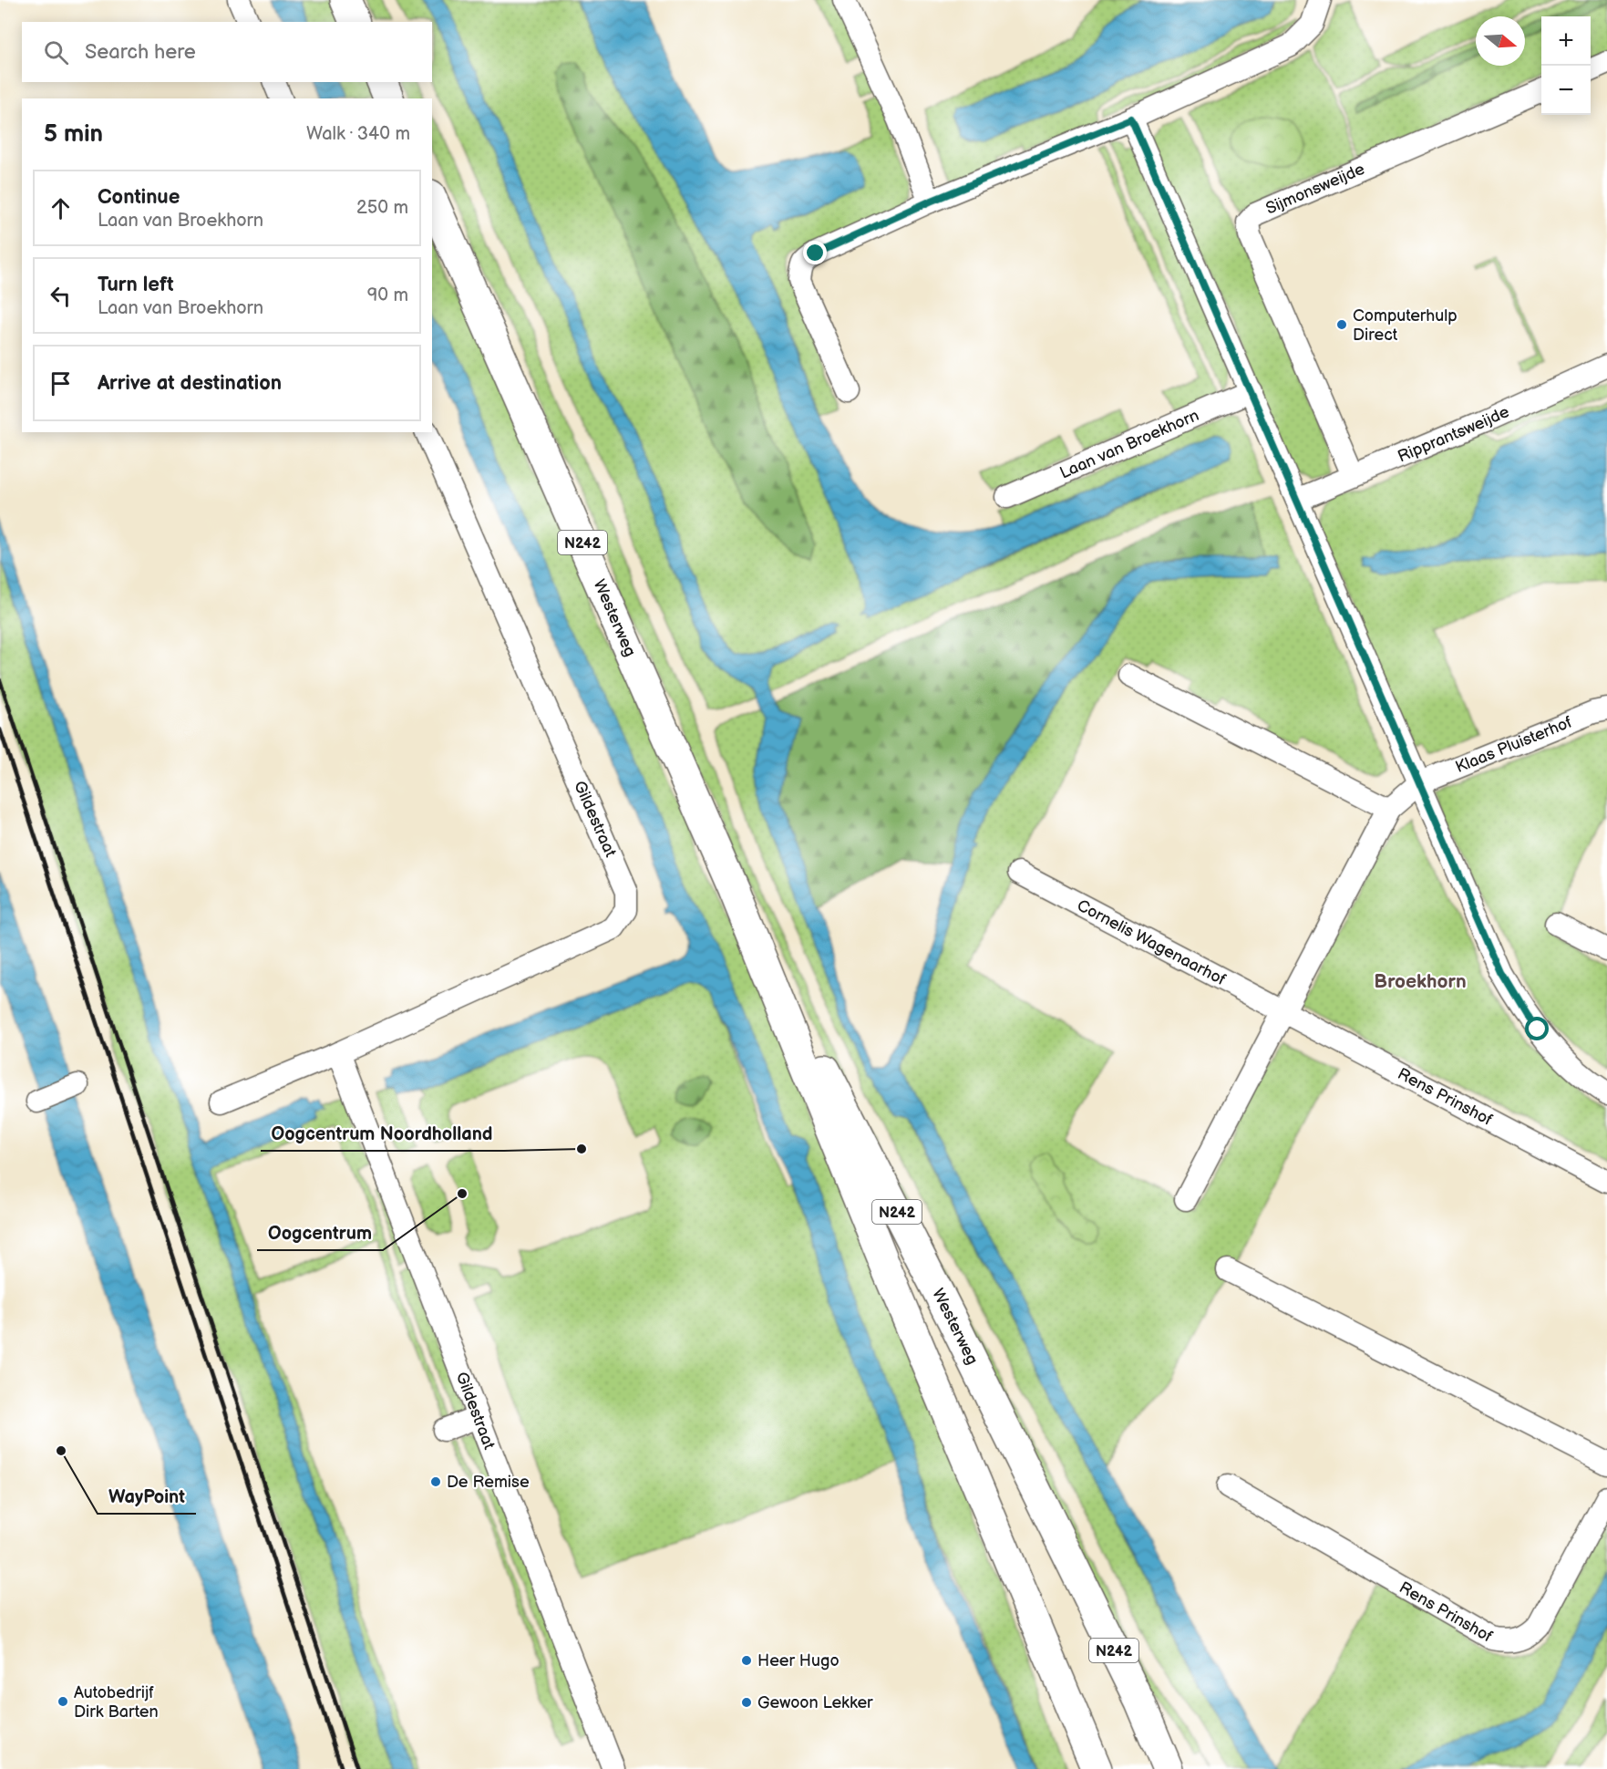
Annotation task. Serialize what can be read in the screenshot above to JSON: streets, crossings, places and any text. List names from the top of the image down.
{
  "streets": {
    "main road": ["N242", "Westerweg"],
    "street": [
      "Sijmonsweijde",
      "Ripprantsweijde",
      "Laan van Broekhorn",
      "Klaas Pluisterhof",
      "Gildestraat",
      "Cornelis Wagenaarhof",
      "Rens Prinshof"
    ]
  },
  "crossings": [
    ["Sijmonsweijde", "Ripprantsweijde"],
    ["Cornelis Wagenaarhof", "Rens Prinshof"]
  ],
  "districts": ["Broekhorn"],
  "places": [
    "Computerhulp Direct",
    "Oogcentrum Noordholland",
    "Oogcentrum",
    "WayPoint",
    "De Remise",
    "Heer Hugo",
    "Autobedrijf Dirk Barten",
    "Gewoon Lekker"
  ],
  "north": "right",
  "page": {
    "map_buttons": ["+", "−"],
    "search": "Search here",
    "heading": ["5 min", "Walk · 340 m"],
    "list": [
      ["Continue", "Laan van Broekhorn", "250 m"],
      ["Turn left", "Laan van Broekhorn", "90 m"],
      "Arrive at destination"
    ]
  }
}
